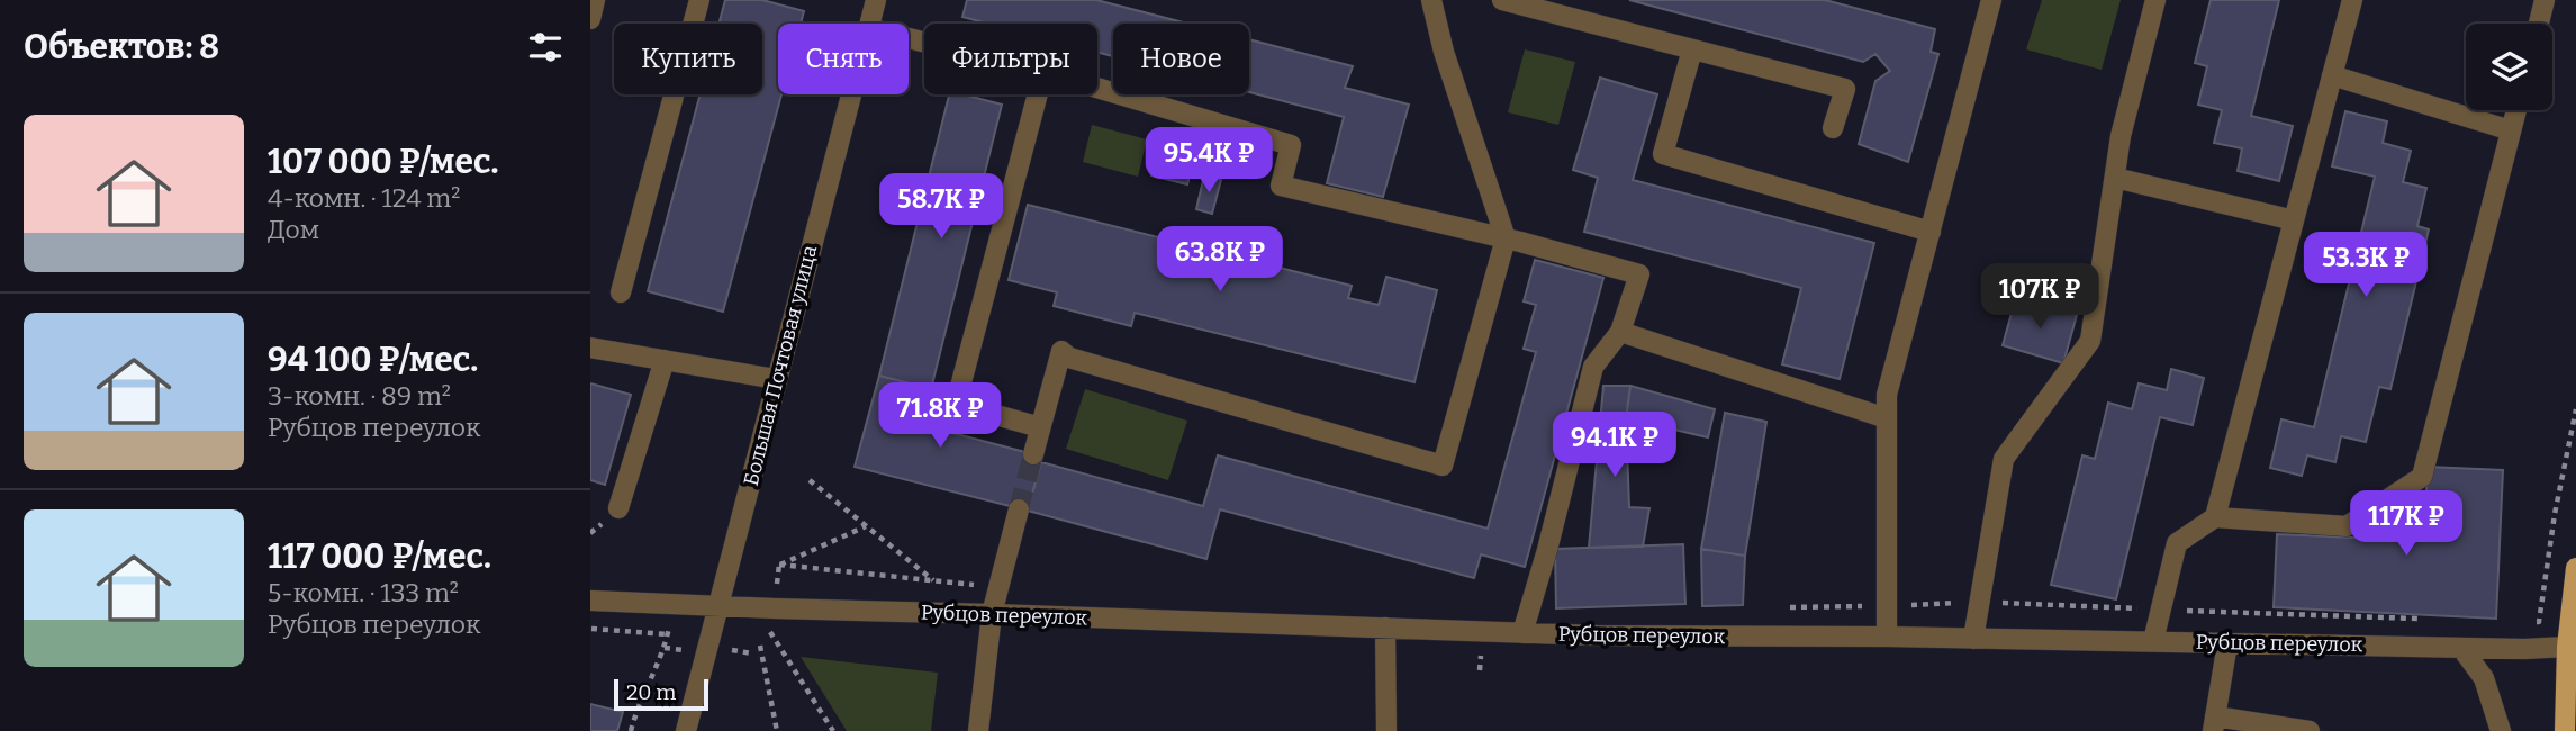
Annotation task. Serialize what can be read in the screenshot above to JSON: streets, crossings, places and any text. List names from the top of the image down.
{
  "streets": {
    "street": ["Большая Почтовая улица", "Рубцов переулок"]
  },
  "crossings": [
    ["Большая Почтовая улица", "Рубцов переулок"]
  ],
  "scale_bar": "20 m",
  "page": {
    "heading": "Объектов: 8",
    "chip": [
      "Купить",
      "Снять",
      "Фильтры",
      "Новое"
    ],
    "list": [
      {
        "name": "107 000 ₽/мес.",
        "note": "4-комн. · 124 m² · Дом"
      },
      {
        "name": "94 100 ₽/мес.",
        "note": "3-комн. · 89 m² · Рубцов переулок"
      },
      {
        "name": "117 000 ₽/мес.",
        "note": "5-комн. · 133 m² · Рубцов переулок"
      }
    ],
    "price": [
      "95.4K ₽",
      "58.7K ₽",
      "63.8K ₽",
      "53.3K ₽",
      "107K ₽",
      "71.8K ₽",
      "94.1K ₽",
      "117K ₽"
    ],
    "scale": "20 m"
  }
}
